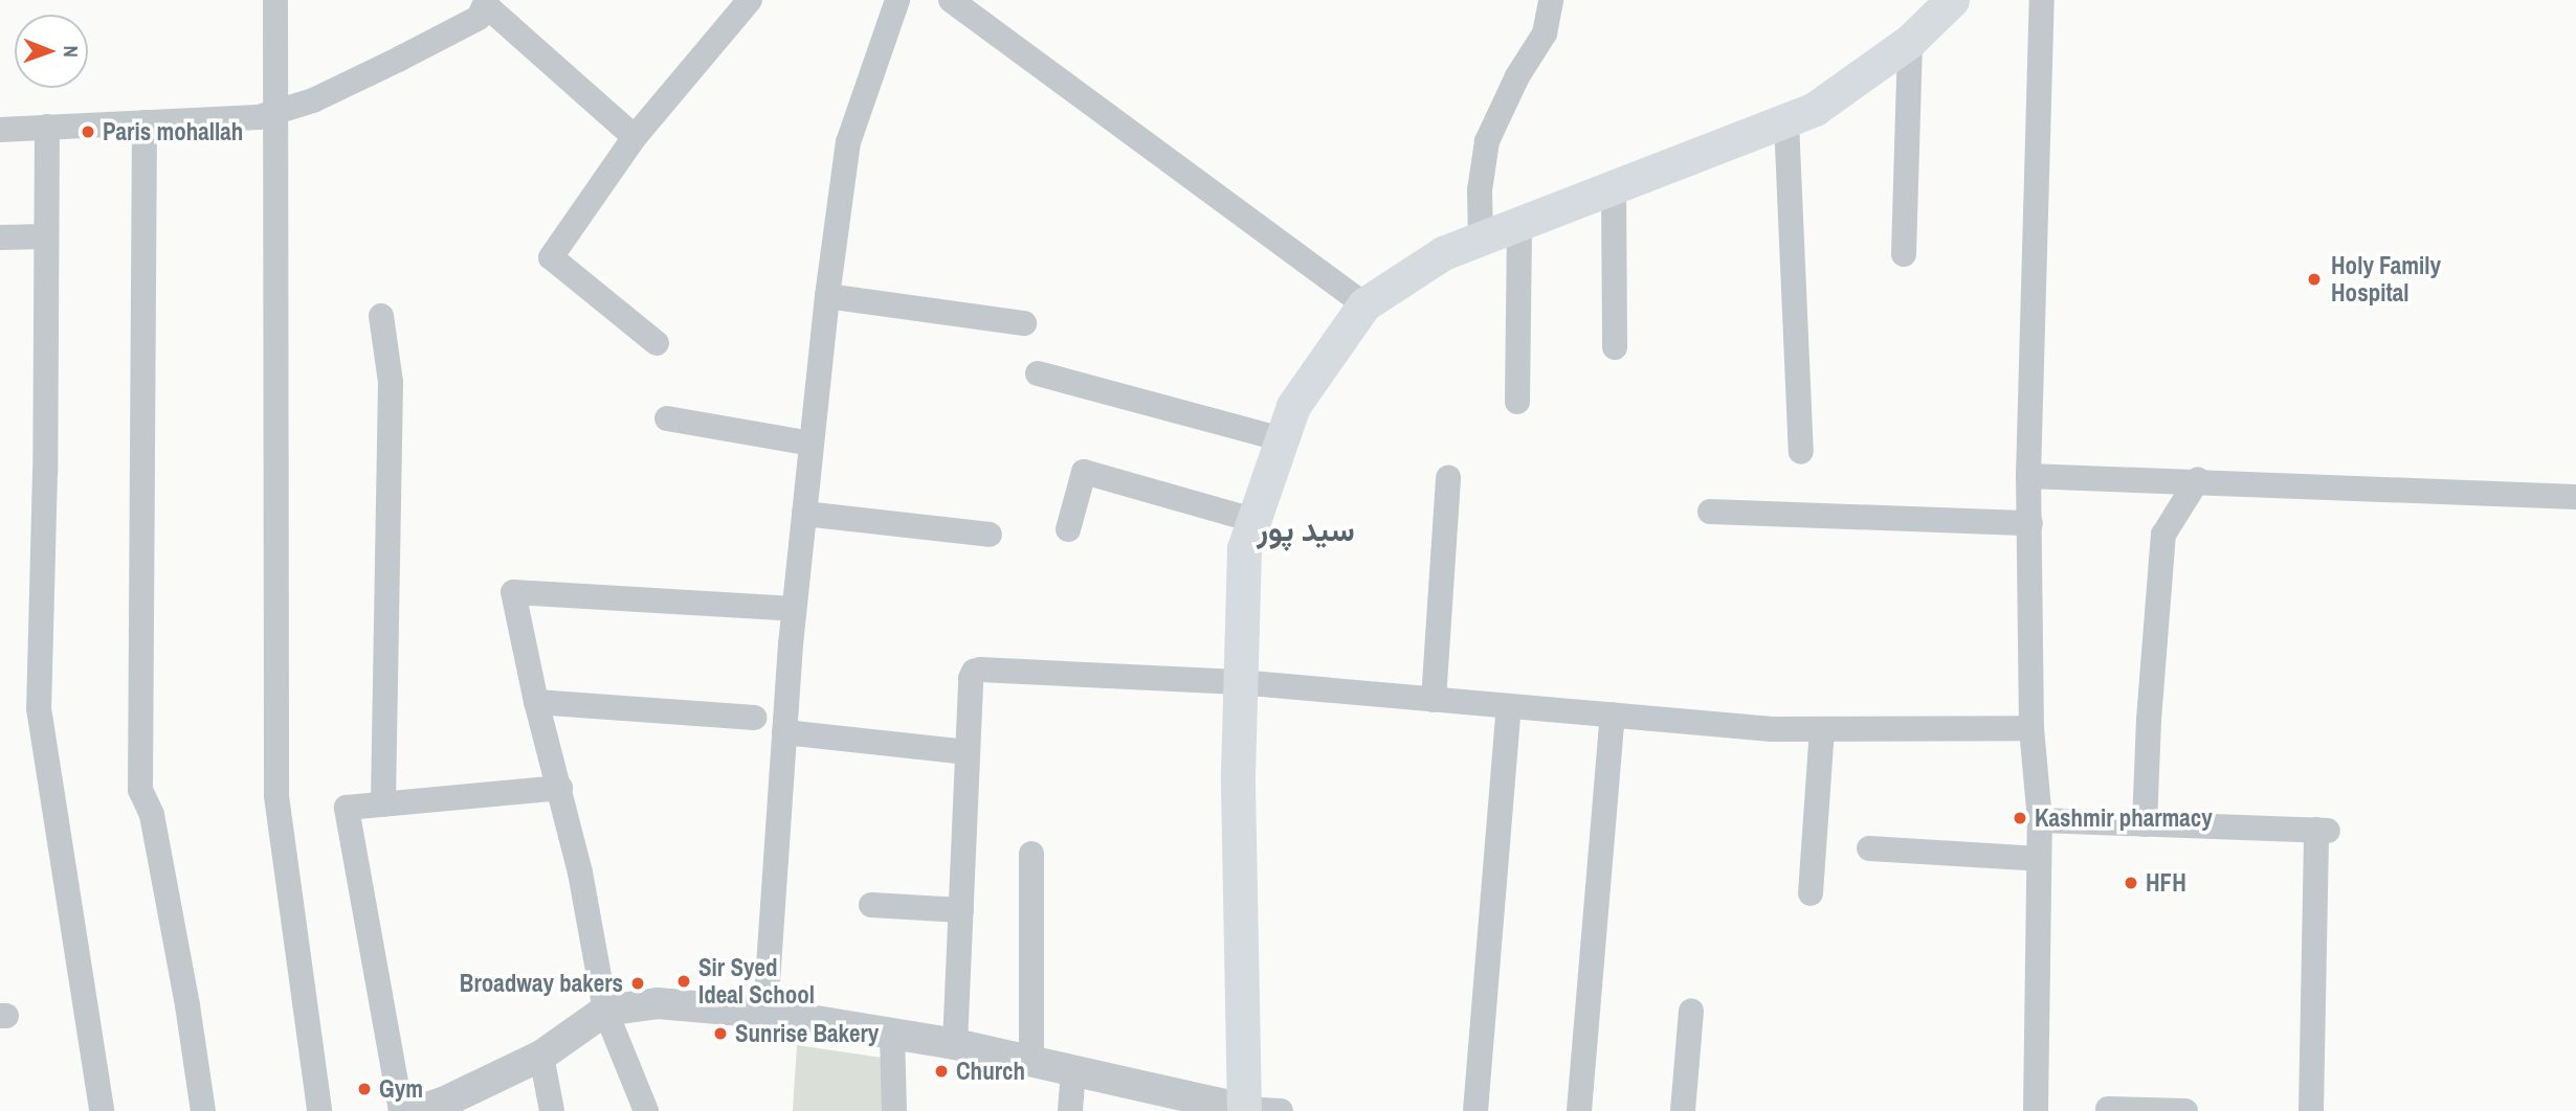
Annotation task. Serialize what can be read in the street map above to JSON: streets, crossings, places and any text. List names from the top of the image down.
{
  "districts": ["سید پور"],
  "places": [
    "Paris mohallah",
    "Holy Family Hospital",
    "Kashmir pharmacy",
    "HFH",
    "Sir Syed Ideal School",
    "Broadway bakers",
    "Sunrise Bakery",
    "Church",
    "Gym"
  ],
  "north": "right"
}
